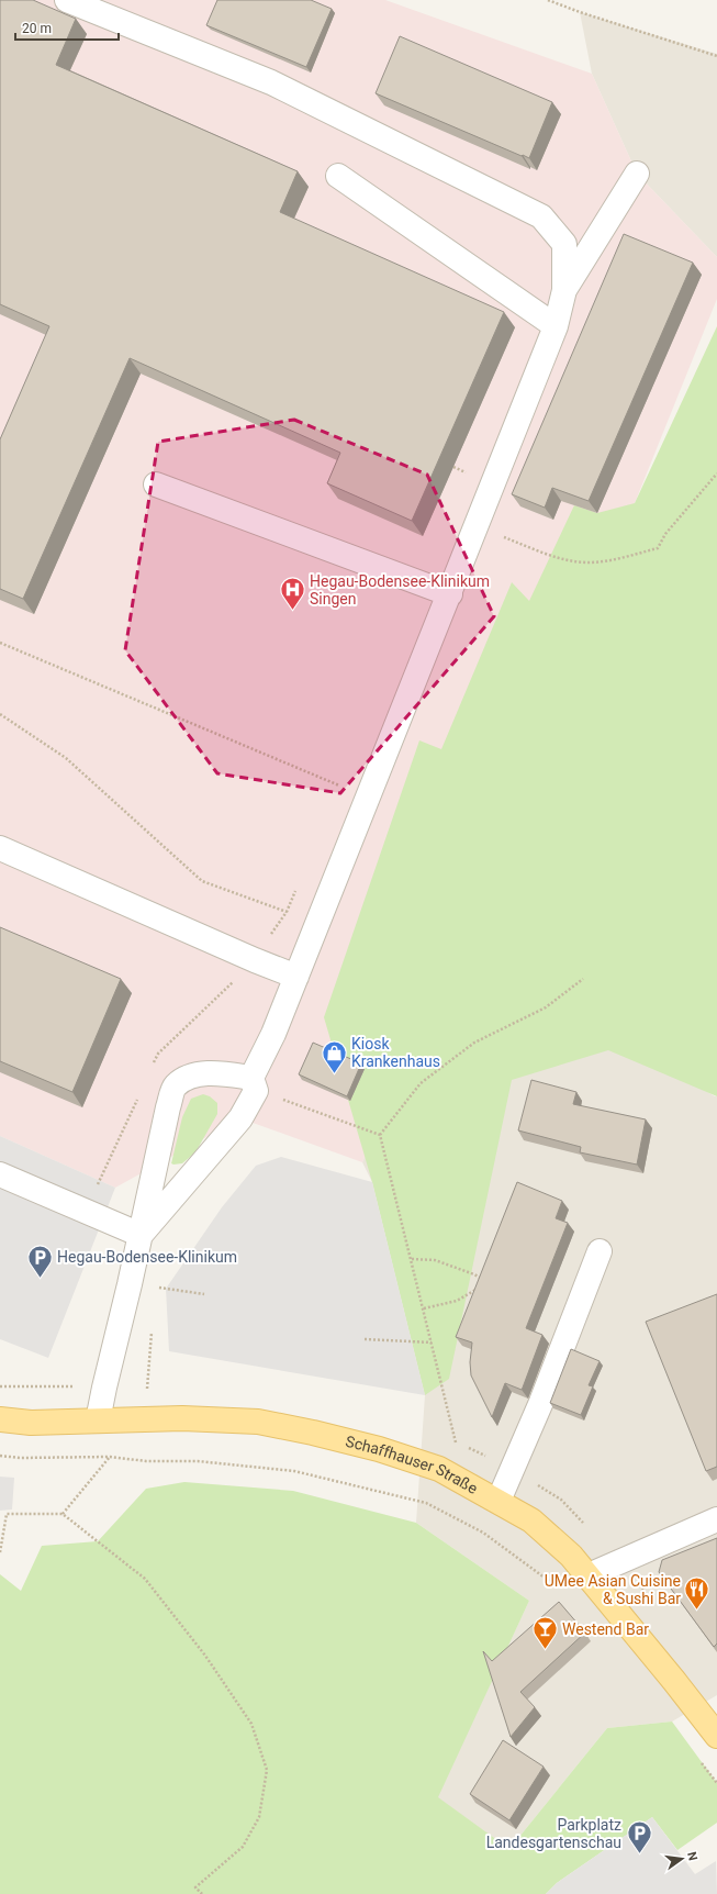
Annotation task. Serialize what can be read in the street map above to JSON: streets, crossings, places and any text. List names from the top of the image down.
{
  "streets": {
    "main road": ["Schaffhauser Straße"]
  },
  "places": {
    "hospital": ["Hegau-Bodensee-Klinikum Singen"],
    "shop": ["Kiosk Krankenhaus"],
    "parking": ["Hegau-Bodensee-Klinikum", "Parkplatz Landesgartenschau"],
    "restaurant": ["UMee Asian Cuisine & Sushi Bar"],
    "bar": ["Westend Bar"]
  },
  "scale_bar": "20 m",
  "north": "right"
}
